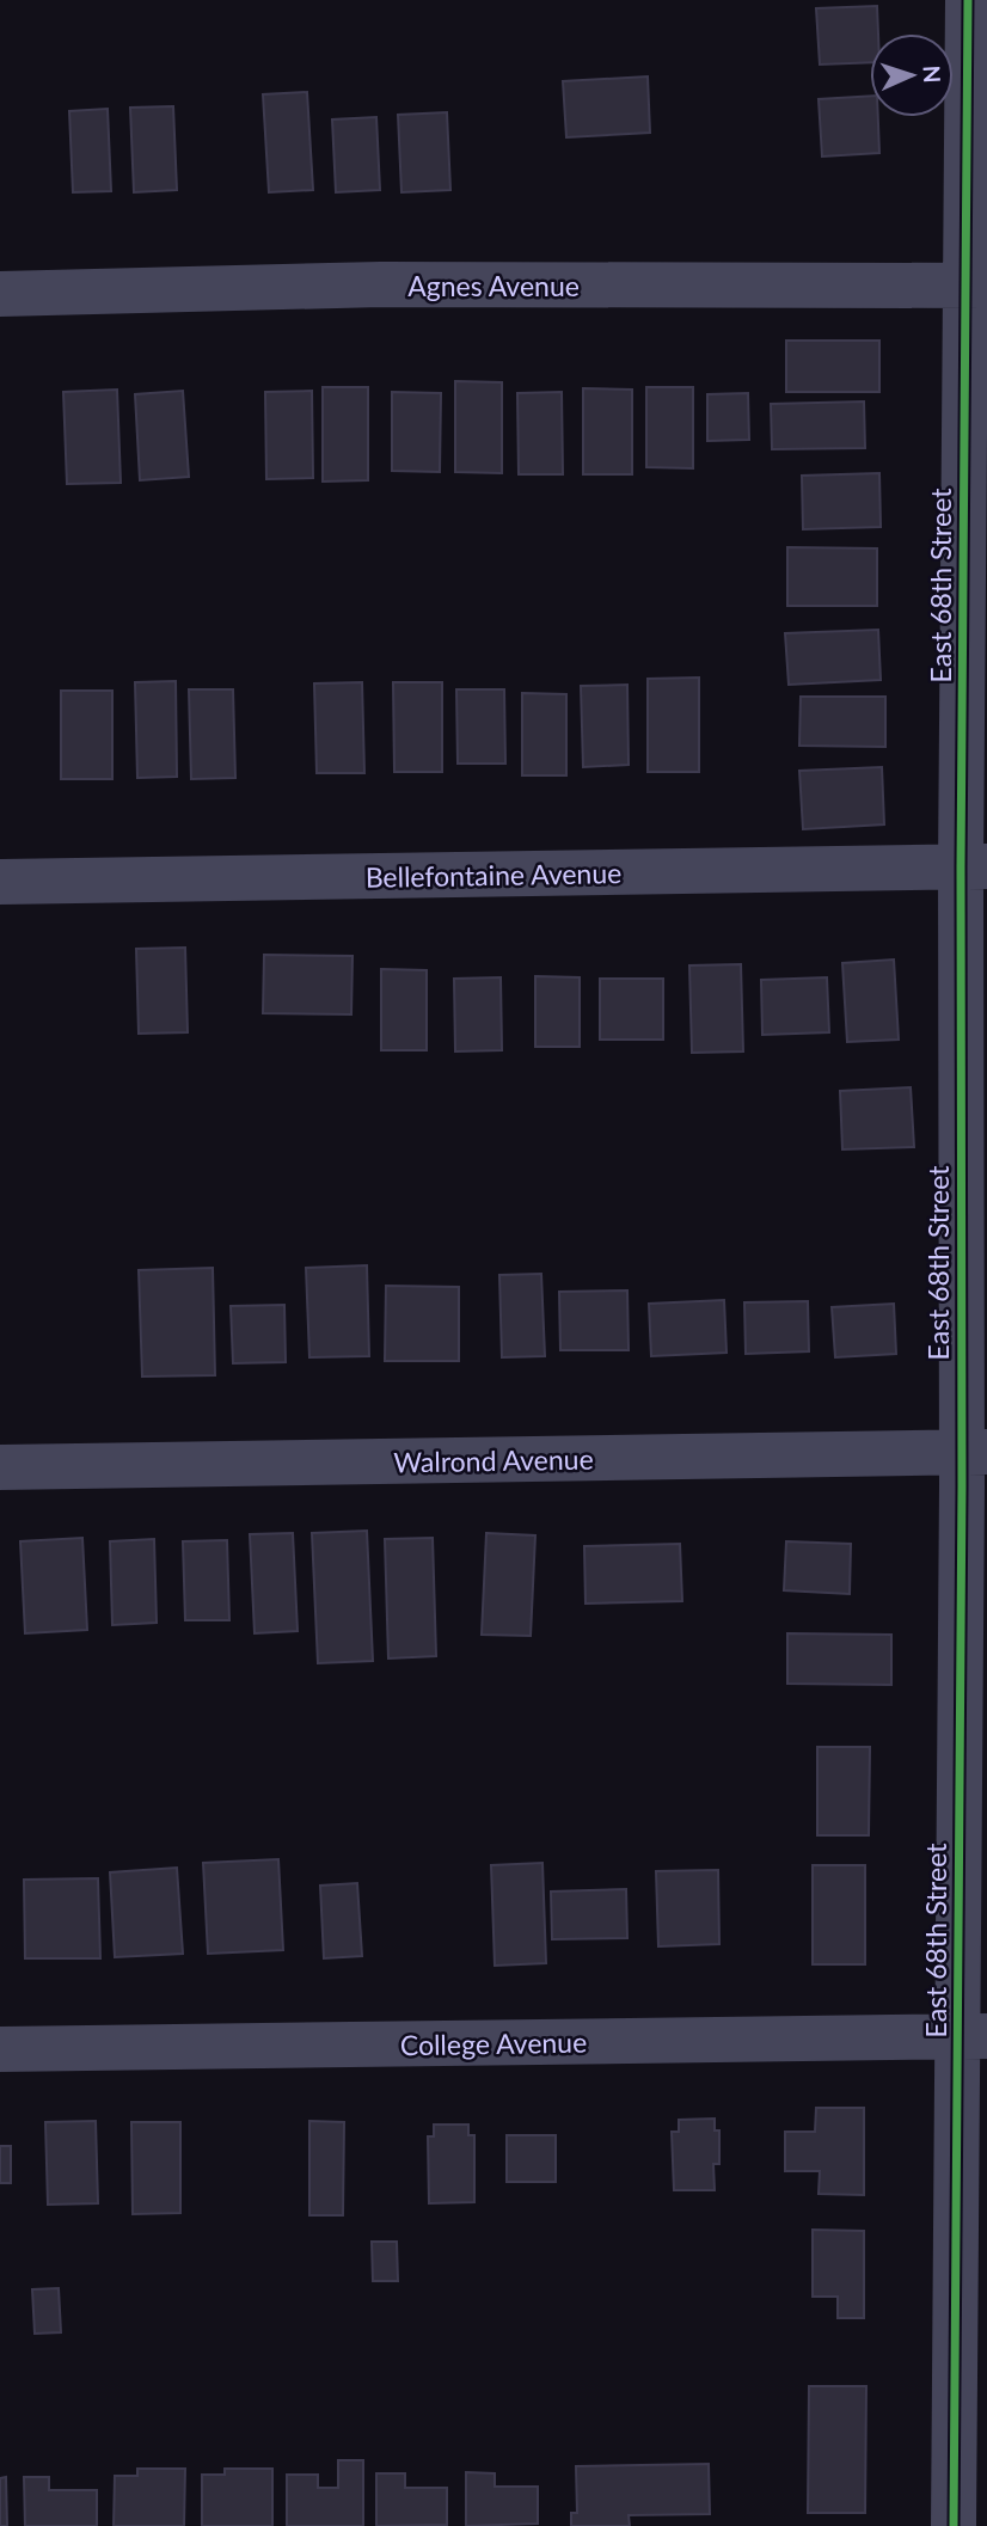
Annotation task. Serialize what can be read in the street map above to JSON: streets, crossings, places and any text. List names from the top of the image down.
{
  "streets": {
    "street": [
      "Agnes Avenue",
      "East 68th Street",
      "Bellefontaine Avenue",
      "Walrond Avenue",
      "College Avenue"
    ]
  },
  "crossings": [
    ["Agnes Avenue", "East 68th Street"],
    ["East 68th Street", "Bellefontaine Avenue"],
    ["East 68th Street", "Walrond Avenue"],
    ["East 68th Street", "College Avenue"]
  ],
  "north": "right"
}
